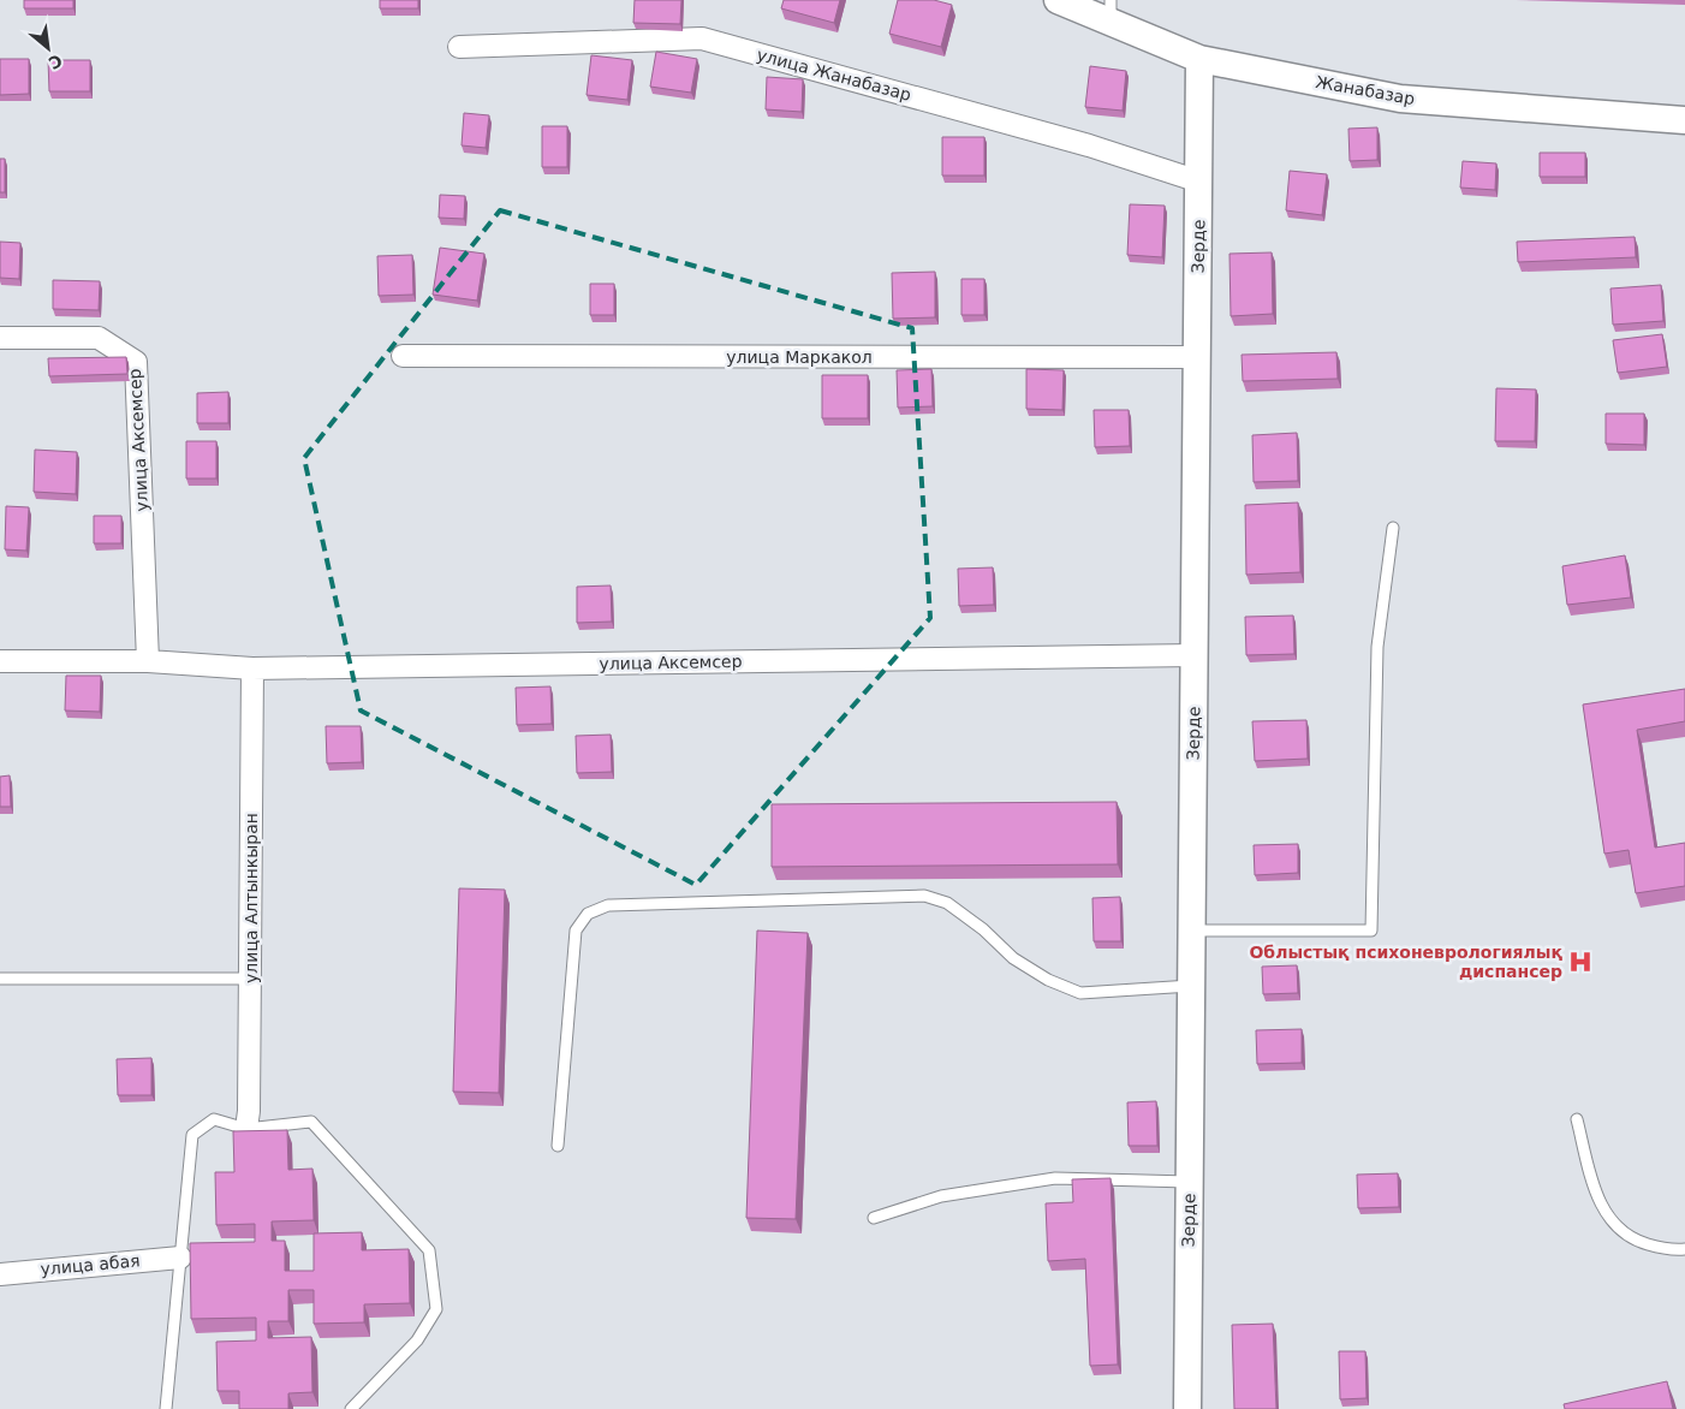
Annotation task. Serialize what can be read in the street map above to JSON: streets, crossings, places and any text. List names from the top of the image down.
{
  "streets": {
    "street": [
      "улица Жанабазар",
      "Жанабазар",
      "Зерде",
      "улица Маркакол",
      "улица Аксемсер",
      "улица Алтынкыран",
      "улица абая"
    ]
  },
  "crossings": [
    ["улица Жанабазар", "Зерде"],
    ["Жанабазар", "Зерде"],
    ["Зерде", "улица Маркакол"],
    ["Зерде", "улица Аксемсер"],
    ["улица Аксемсер", "улица Алтынкыран"]
  ],
  "places": {
    "hospital": ["Облыстық психоневрологиялық диспансер"]
  },
  "north": "bottom right"
}
